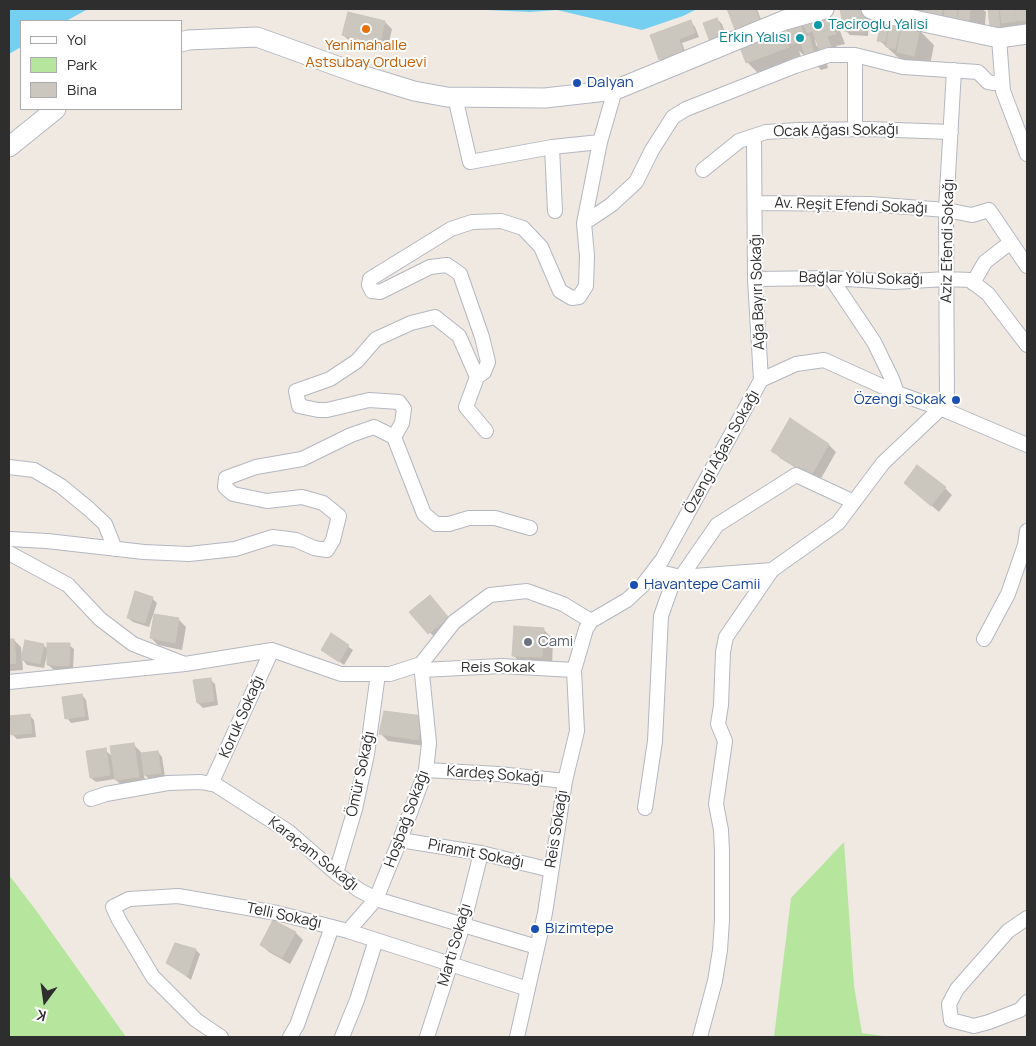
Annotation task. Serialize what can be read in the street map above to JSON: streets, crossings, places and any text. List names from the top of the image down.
{
  "streets": {
    "street": [
      "Ocak Ağası Sokağı",
      "Av. Reşit Efendi Sokağı",
      "Aziz Efendi Sokağı",
      "Bağlar Yolu Sokağı",
      "Ağa Bayırı Sokağı",
      "Özengi Ağası Sokağı",
      "Reis Sokak",
      "Koruk Sokağı",
      "Ömür Sokağı",
      "Kardeş Sokağı",
      "Hoşbağ Sokağı",
      "Reis Sokağı",
      "Karaçam Sokağı",
      "Piramit Sokağı",
      "Telli Sokağı",
      "Martı Sokağı"
    ]
  },
  "crossings": [
    ["Ocak Ağası Sokağı", "Aziz Efendi Sokağı"],
    ["Ocak Ağası Sokağı", "Ağa Bayırı Sokağı"],
    ["Av. Reşit Efendi Sokağı", "Aziz Efendi Sokağı"],
    ["Av. Reşit Efendi Sokağı", "Ağa Bayırı Sokağı"],
    ["Aziz Efendi Sokağı", "Bağlar Yolu Sokağı"],
    ["Aziz Efendi Sokağı", "Özengi Ağası Sokağı"],
    ["Bağlar Yolu Sokağı", "Ağa Bayırı Sokağı"],
    ["Ağa Bayırı Sokağı", "Özengi Ağası Sokağı"],
    ["Özengi Ağası Sokağı", "Reis Sokağı"],
    ["Reis Sokak", "Koruk Sokağı"],
    ["Reis Sokak", "Ömür Sokağı"],
    ["Reis Sokak", "Hoşbağ Sokağı"],
    ["Reis Sokak", "Reis Sokağı"],
    ["Koruk Sokağı", "Karaçam Sokağı"],
    ["Ömür Sokağı", "Karaçam Sokağı"],
    ["Kardeş Sokağı", "Hoşbağ Sokağı"],
    ["Kardeş Sokağı", "Reis Sokağı"],
    ["Hoşbağ Sokağı", "Karaçam Sokağı"],
    ["Hoşbağ Sokağı", "Piramit Sokağı"],
    ["Hoşbağ Sokağı", "Telli Sokağı"],
    ["Reis Sokağı", "Karaçam Sokağı"],
    ["Reis Sokağı", "Piramit Sokağı"],
    ["Reis Sokağı", "Telli Sokağı"],
    ["Karaçam Sokağı", "Martı Sokağı"],
    ["Piramit Sokağı", "Martı Sokağı"],
    ["Telli Sokağı", "Martı Sokağı"]
  ],
  "places": [
    "Taciroglu Yalisi",
    "Yenimahalle Astsubay Orduevi",
    "Erkin Yalısı",
    "Dalyan",
    "Özengi Sokak",
    "Havantepe Camii",
    "Cami",
    "Bizimtepe"
  ],
  "legend": ["Yol", "Park", "Bina"],
  "north": "bottom"
}
